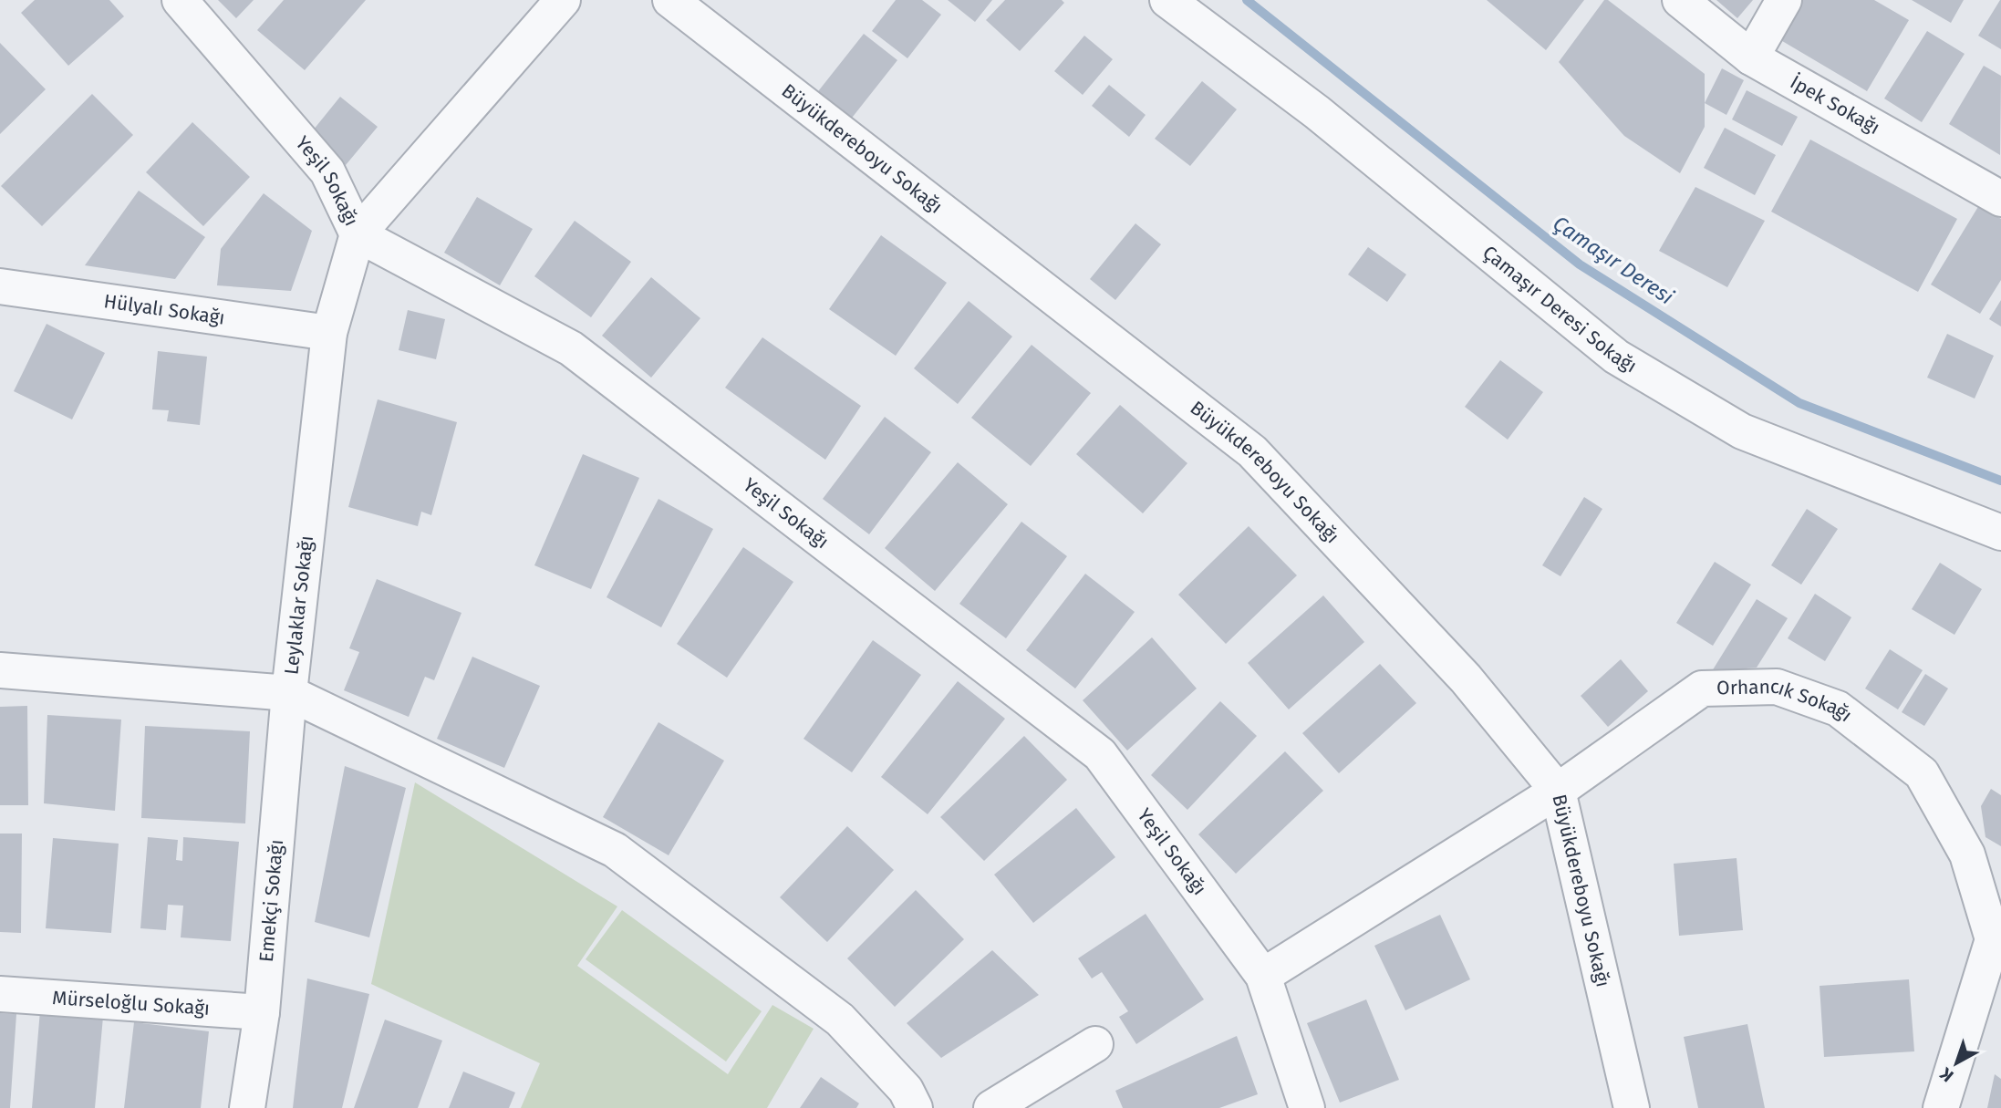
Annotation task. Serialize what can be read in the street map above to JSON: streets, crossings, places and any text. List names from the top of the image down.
{
  "streets": {
    "street": [
      "İpek Sokağı",
      "Büyükdereboyu Sokağı",
      "Yeşil Sokağı",
      "Çamaşır Deresi Sokağı",
      "Hülyalı Sokağı",
      "Leylaklar Sokağı",
      "Orhancık Sokağı",
      "Emekçi Sokağı",
      "Mürseloğlu Sokağı"
    ]
  },
  "crossings": [
    ["Büyükdereboyu Sokağı", "Orhancık Sokağı"],
    ["Yeşil Sokağı", "Leylaklar Sokağı"],
    ["Yeşil Sokağı", "Orhancık Sokağı"],
    ["Hülyalı Sokağı", "Leylaklar Sokağı"],
    ["Leylaklar Sokağı", "Emekçi Sokağı"],
    ["Emekçi Sokağı", "Mürseloğlu Sokağı"]
  ],
  "water": ["Çamaşır Deresi"],
  "north": "bottom left"
}
